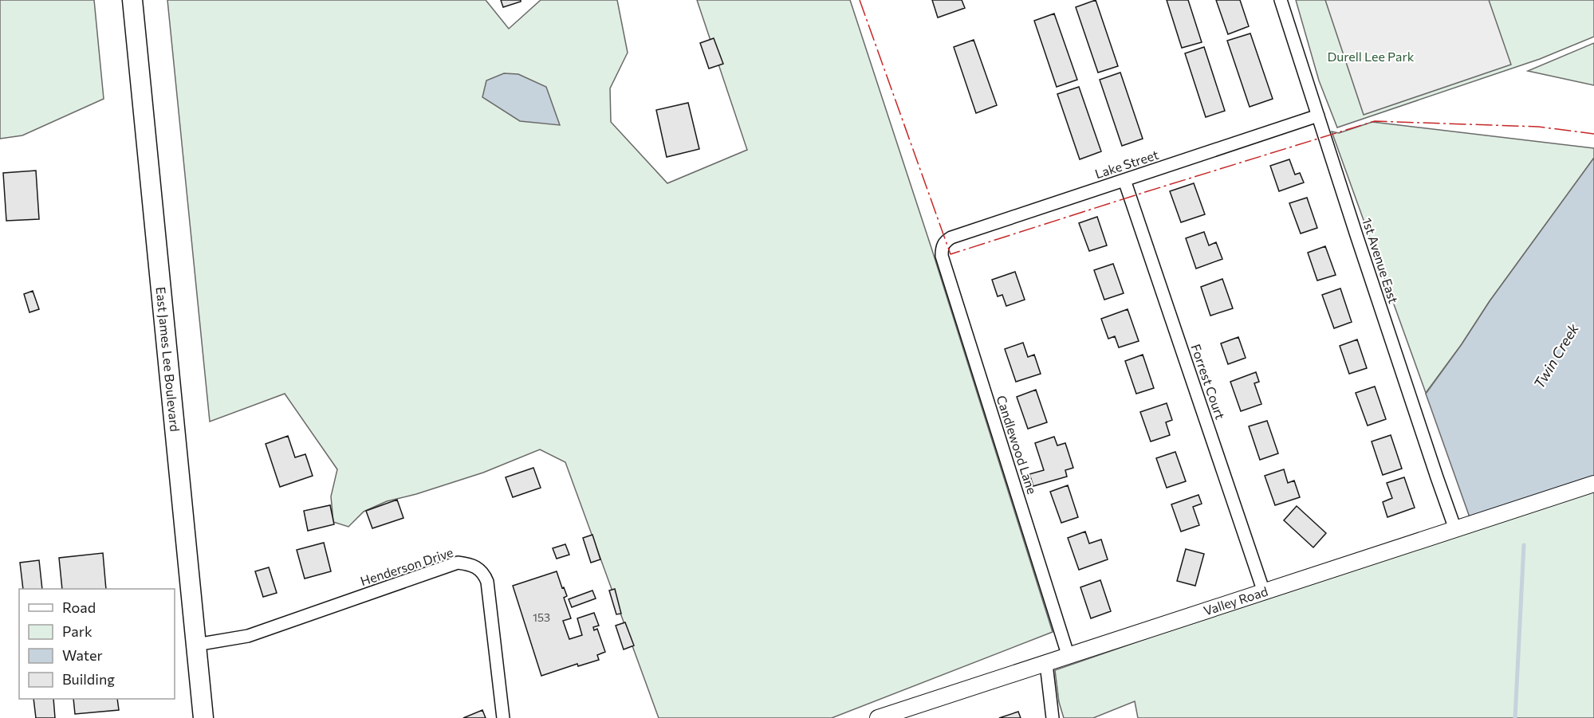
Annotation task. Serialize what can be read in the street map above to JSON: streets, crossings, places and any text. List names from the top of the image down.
{
  "streets": {
    "main road": ["East James Lee Boulevard"],
    "street": [
      "Lake Street",
      "1st Avenue East",
      "Forrest Court",
      "Candlewood Lane",
      "Henderson Drive",
      "Valley Road"
    ]
  },
  "crossings": [
    ["Lake Street", "1st Avenue East"],
    ["Lake Street", "Forrest Court"],
    ["Lake Street", "Candlewood Lane"],
    ["1st Avenue East", "Valley Road"],
    ["East James Lee Boulevard", "Henderson Drive"],
    ["Forrest Court", "Valley Road"],
    ["Candlewood Lane", "Valley Road"]
  ],
  "water": ["Twin Creek"],
  "parks": ["Durell Lee Park"],
  "house_numbers": ["153"],
  "legend": [
    "Road",
    "Park",
    "Water",
    "Building"
  ]
}
